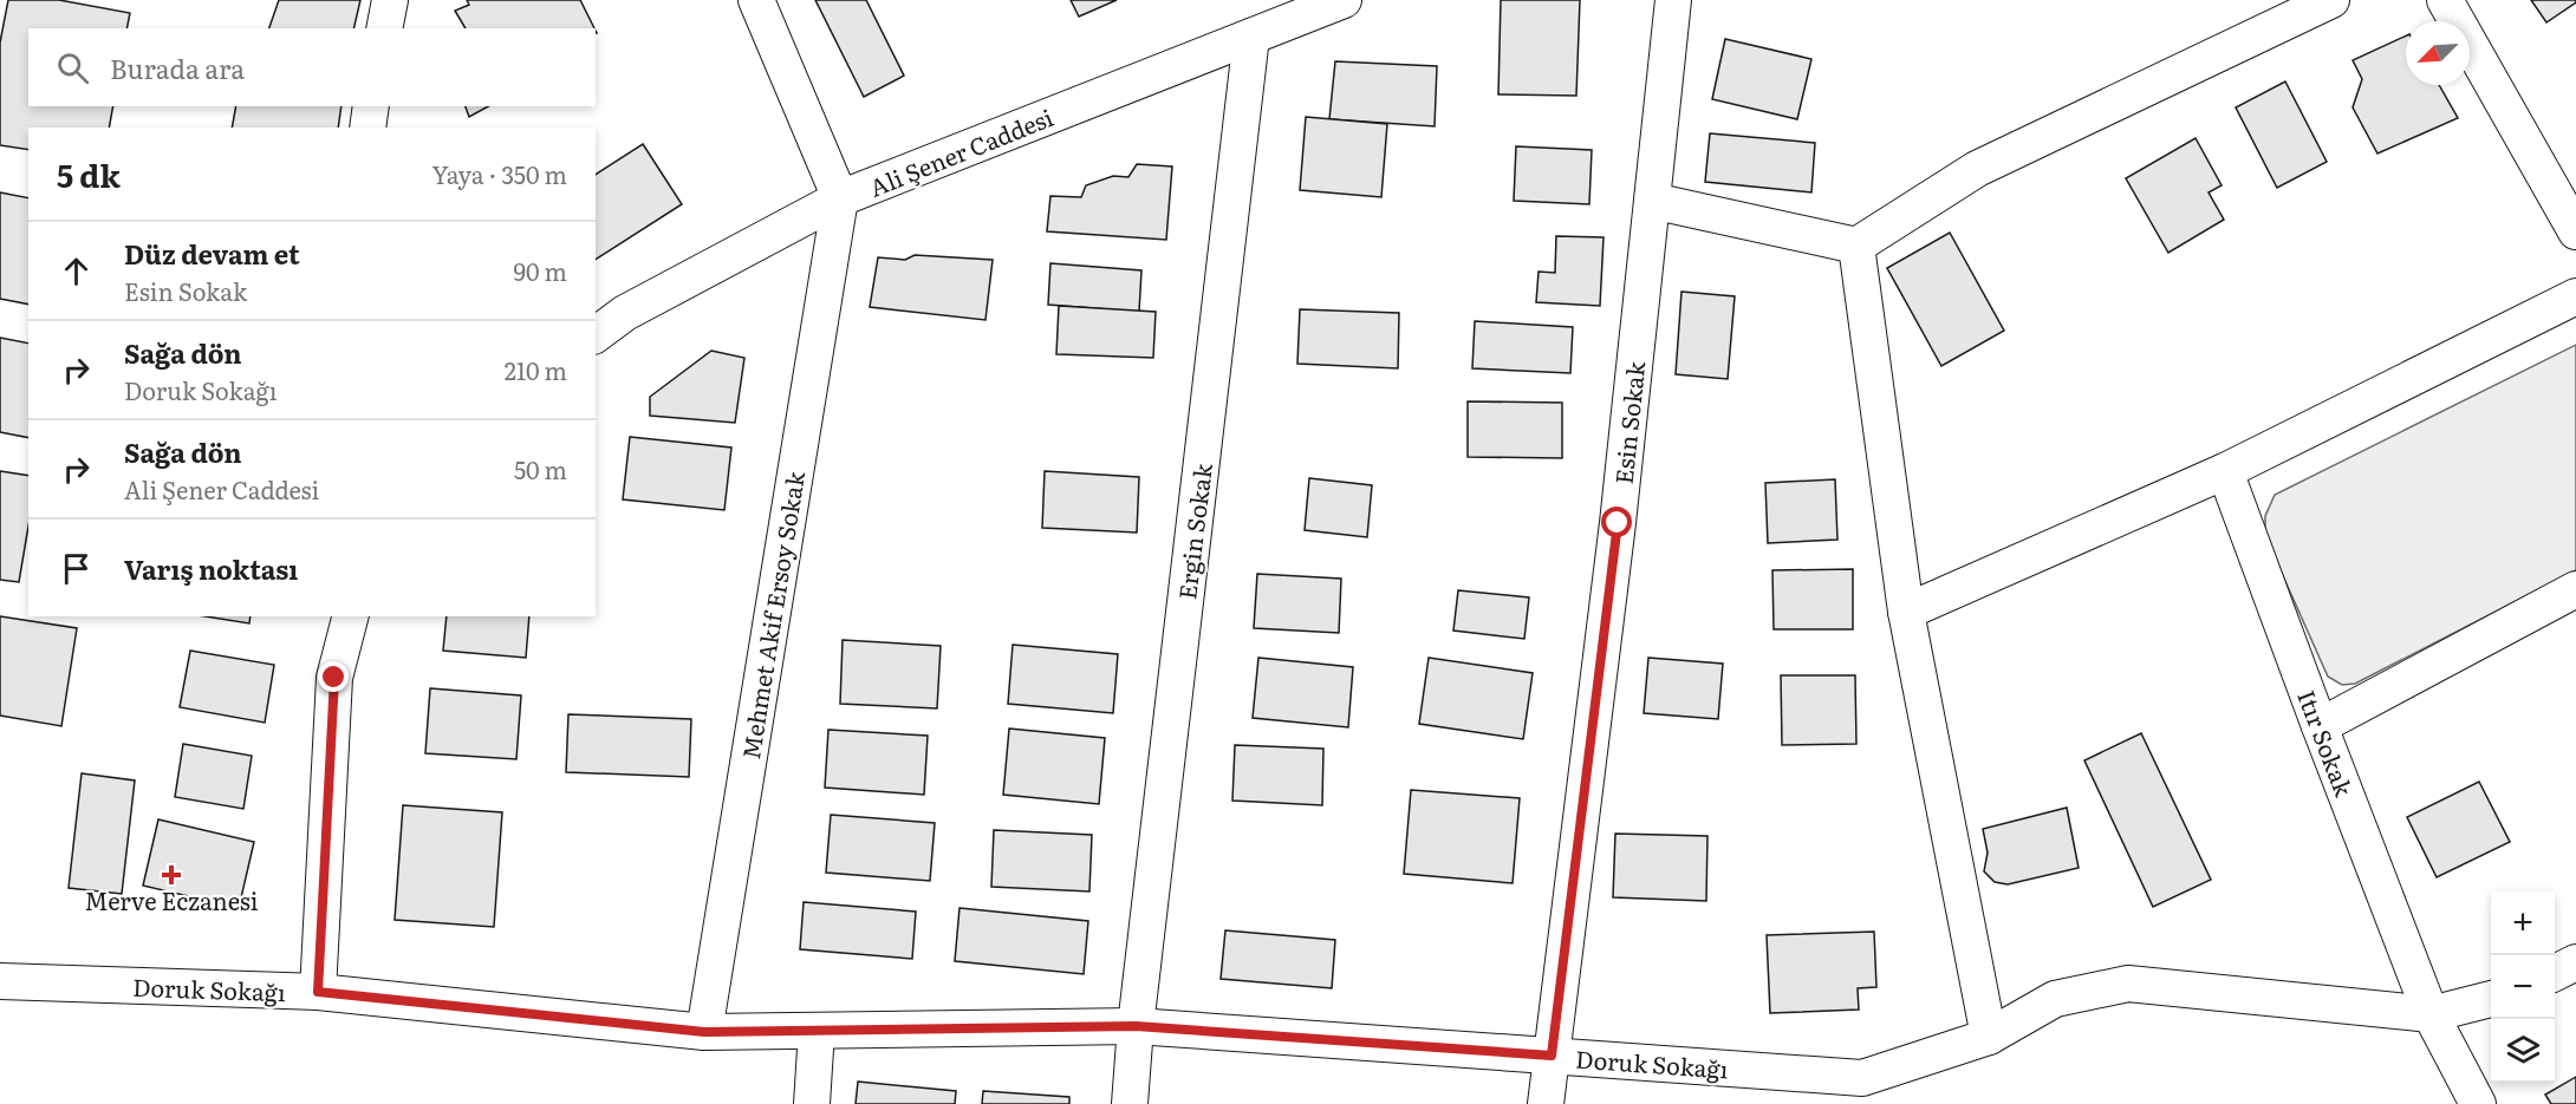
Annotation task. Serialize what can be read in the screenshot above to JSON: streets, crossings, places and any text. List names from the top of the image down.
{
  "streets": {
    "street": [
      "Ali Şener Caddesi",
      "Esin Sokak",
      "Ergin Sokak",
      "Mehmet Akif Ersoy Sokak",
      "Itır Sokak",
      "Doruk Sokağı"
    ]
  },
  "crossings": [
    ["Ali Şener Caddesi", "Ergin Sokak"],
    ["Ali Şener Caddesi", "Mehmet Akif Ersoy Sokak"],
    ["Esin Sokak", "Doruk Sokağı"],
    ["Ergin Sokak", "Doruk Sokağı"],
    ["Mehmet Akif Ersoy Sokak", "Doruk Sokağı"]
  ],
  "places": {
    "health": ["Merve Eczanesi"]
  },
  "north": "bottom left",
  "page": {
    "search": "Burada ara",
    "heading": ["5 dk", "Yaya · 350 m"],
    "list": [
      ["Düz devam et", "Esin Sokak", "90 m"],
      ["Sağa dön", "Doruk Sokağı", "210 m"],
      ["Sağa dön", "Ali Şener Caddesi", "50 m"],
      "Varış noktası"
    ],
    "map_buttons": ["+", "−"]
  }
}
